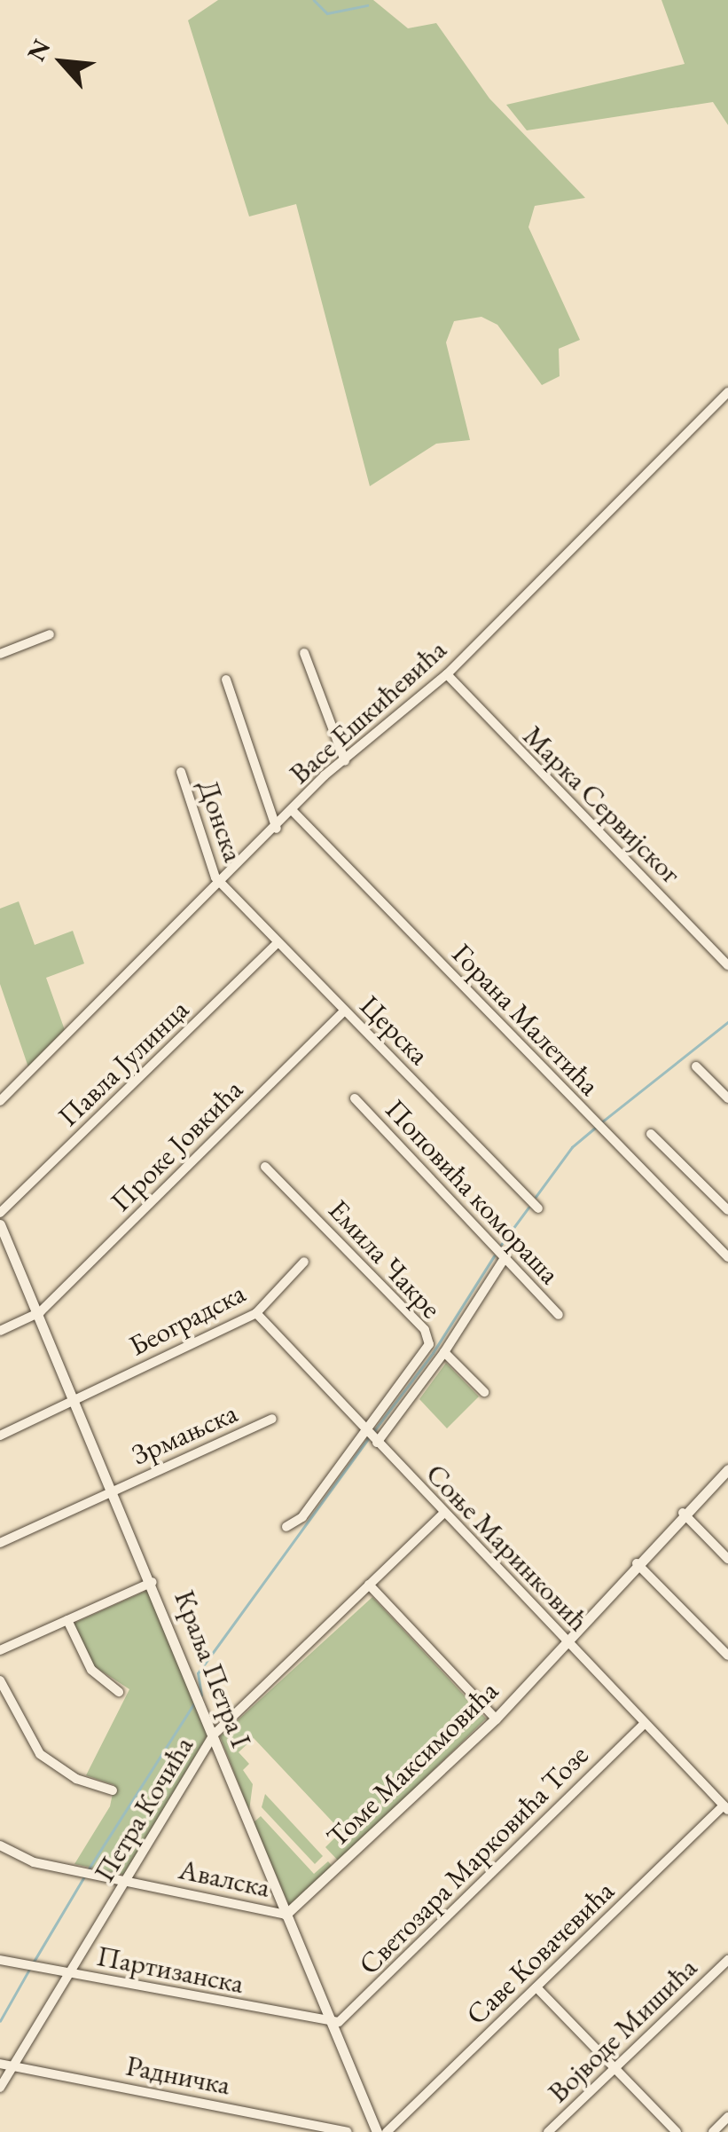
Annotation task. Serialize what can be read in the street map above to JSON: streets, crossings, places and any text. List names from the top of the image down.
{
  "streets": {
    "street": [
      "Васе Ешкићевића",
      "Марка Сервијског",
      "Донска",
      "Горана Малетића",
      "Церска",
      "Павла Јулинца",
      "Проке Јовкића",
      "Поповића комораша",
      "Емила Чакре",
      "Београдска",
      "Зрмањска",
      "Соње Маринковић",
      "Краља Петра I",
      "Томе Максимовића",
      "Петра Кочића",
      "Светозара Марковића Тозе",
      "Авалска",
      "Саве Ковачевића",
      "Партизанска",
      "Војводе Мишића",
      "Радничка"
    ]
  },
  "crossings": [
    ["Васе Ешкићевића", "Марка Сервијског"],
    ["Васе Ешкићевића", "Донска"],
    ["Васе Ешкићевића", "Горана Малетића"],
    ["Васе Ешкићевића", "Церска"],
    ["Донска", "Церска"],
    ["Церска", "Павла Јулинца"],
    ["Церска", "Проке Јовкића"],
    ["Проке Јовкића", "Краља Петра I"],
    ["Поповића комораша", "Емила Чакре"],
    ["Емила Чакре", "Соње Маринковић"],
    ["Београдска", "Соње Маринковић"],
    ["Београдска", "Краља Петра I"],
    ["Зрмањска", "Краља Петра I"],
    ["Соње Маринковић", "Томе Максимовића"],
    ["Соње Маринковић", "Петра Кочића"],
    ["Соње Маринковић", "Светозара Марковића Тозе"],
    ["Соње Маринковић", "Саве Ковачевића"],
    ["Краља Петра I", "Томе Максимовића"],
    ["Краља Петра I", "Петра Кочића"],
    ["Краља Петра I", "Светозара Марковића Тозе"],
    ["Краља Петра I", "Авалска"],
    ["Краља Петра I", "Партизанска"],
    ["Томе Максимовића", "Авалска"],
    ["Петра Кочића", "Авалска"],
    ["Петра Кочића", "Партизанска"],
    ["Петра Кочића", "Радничка"],
    ["Светозара Марковића Тозе", "Партизанска"]
  ],
  "north": "top left"
}
